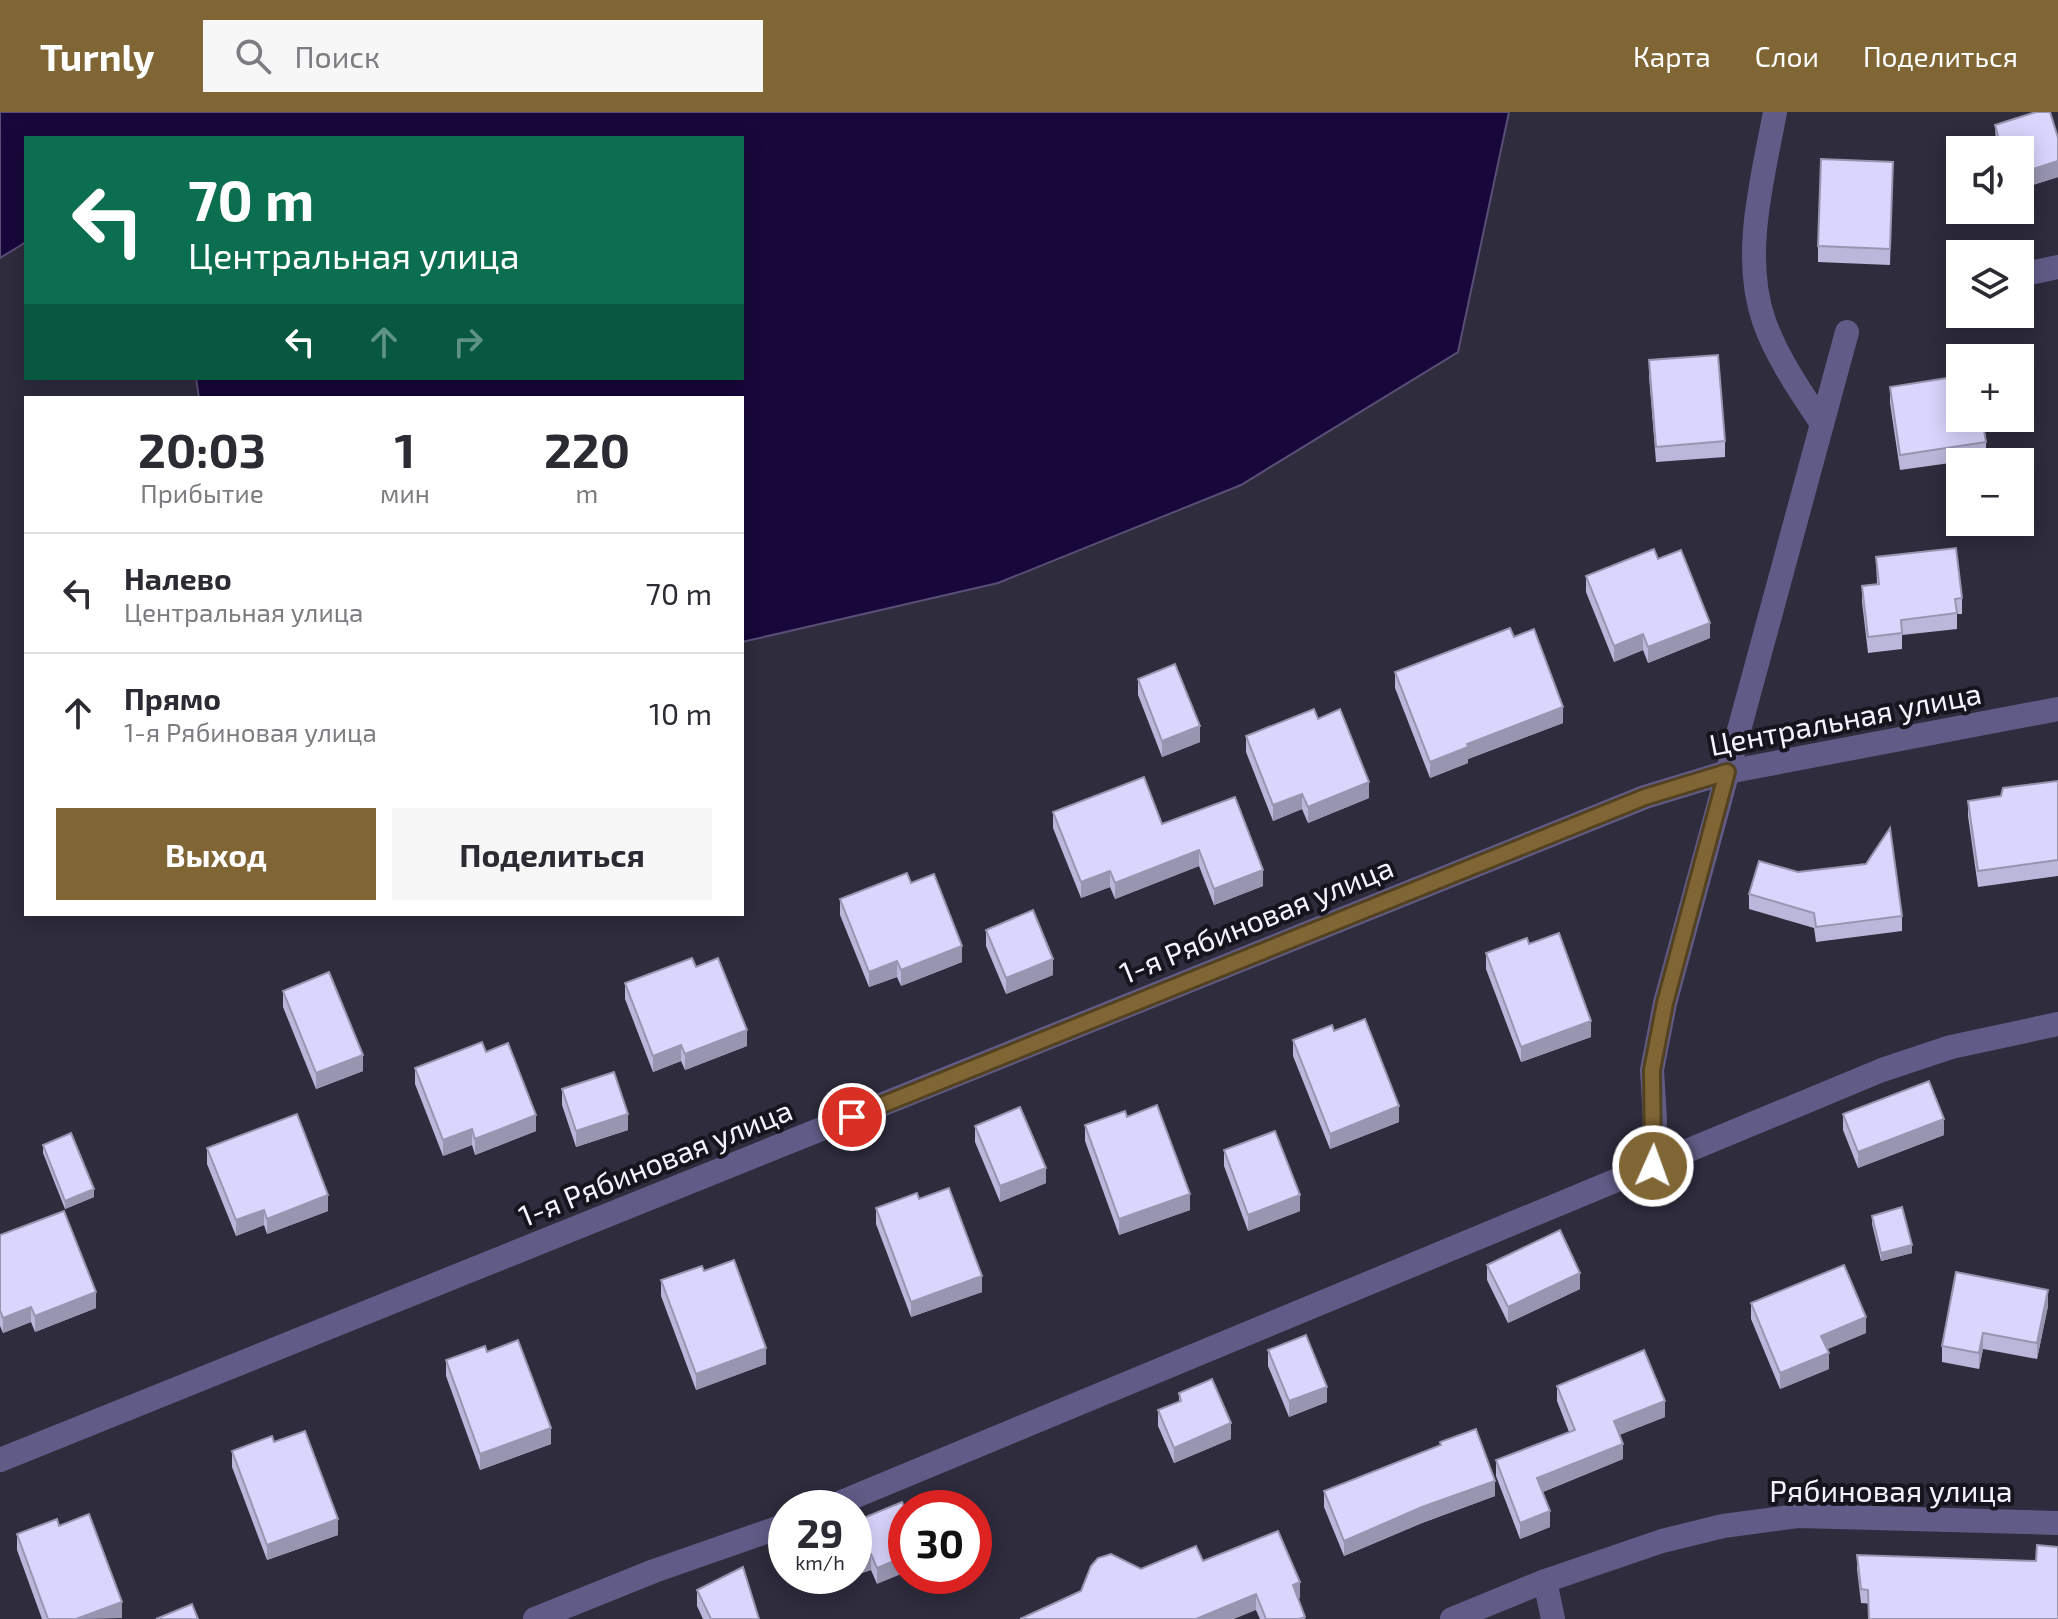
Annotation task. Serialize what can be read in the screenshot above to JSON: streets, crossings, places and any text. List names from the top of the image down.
{
  "streets": {
    "street": ["Центральная улица", "1-я Рябиновая улица", "Рябиновая улица"]
  },
  "crossings": [
    ["Центральная улица", "1-я Рябиновая улица"]
  ],
  "page": {
    "header": "Turnly",
    "search": "Поиск",
    "nav": ["Карта", "Слои", "Поделиться"],
    "map_buttons": ["+", "−"],
    "turn": ["70 m", "Центральная улица"],
    "eta": [
      "20:03",
      "Прибытие",
      "1",
      "мин",
      "220",
      "m"
    ],
    "list": [
      {
        "name": "Налево",
        "note": "Центральная улица",
        "value": "70 m"
      },
      {
        "name": "Прямо",
        "note": "1-я Рябиновая улица",
        "value": "10 m"
      }
    ],
    "buttons": ["Выход", "Поделиться"],
    "speed": "29 km/h",
    "limit": "30"
  }
}
